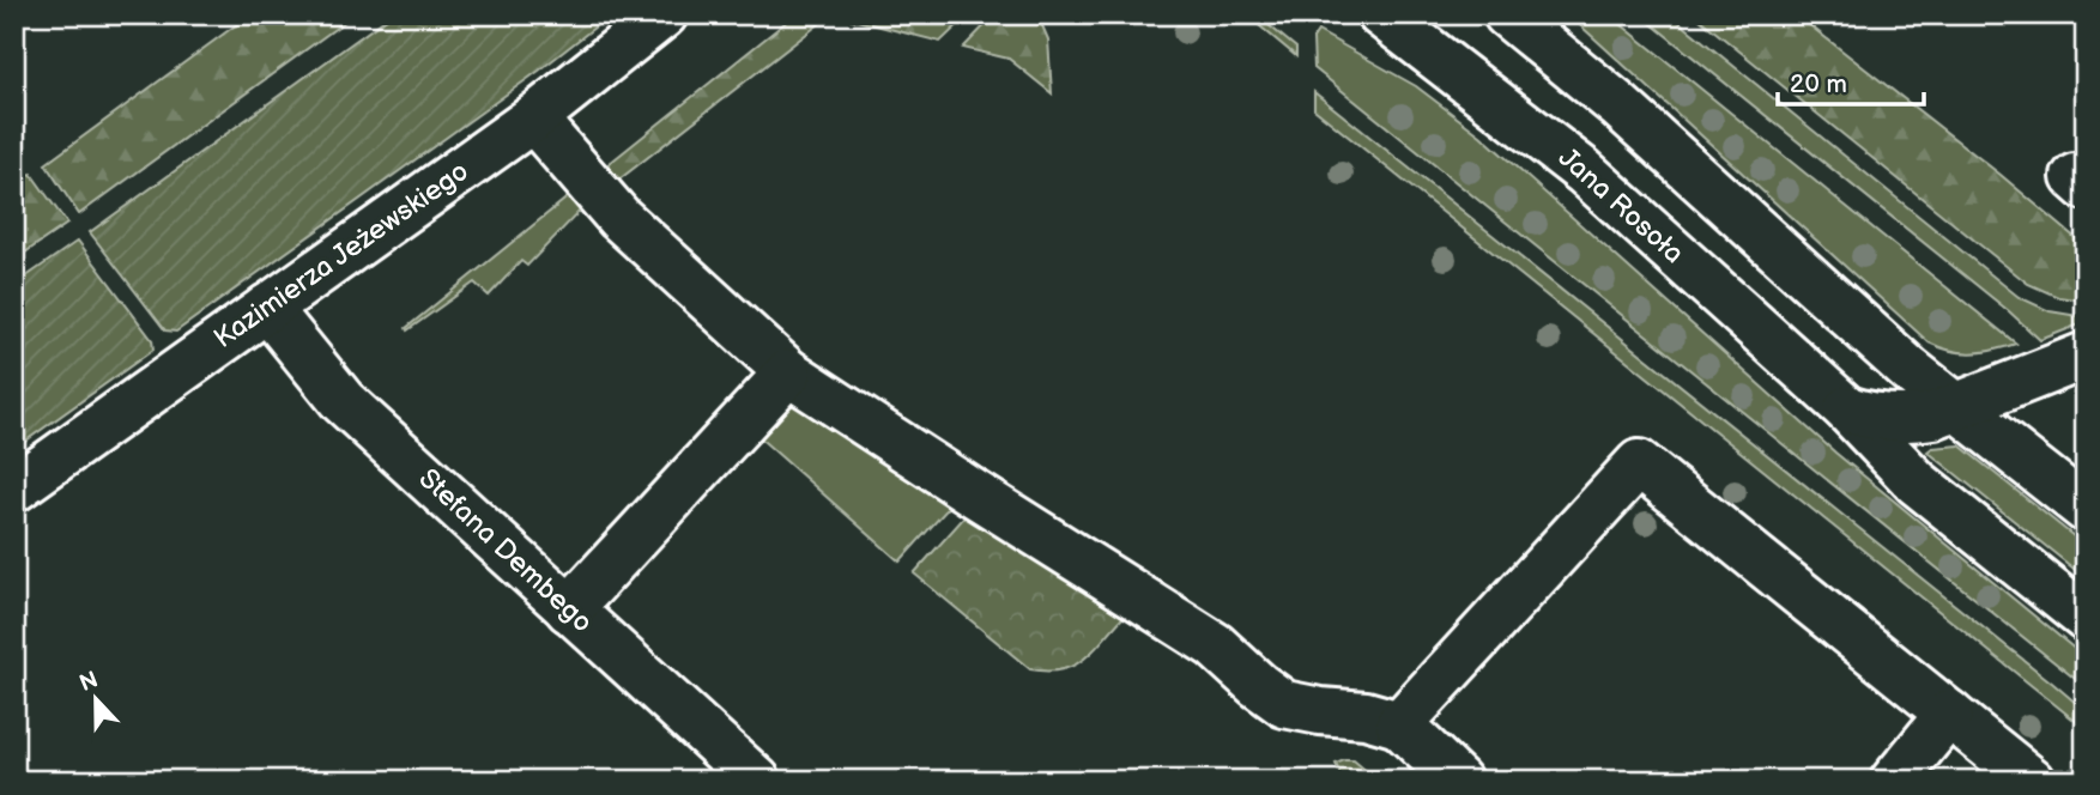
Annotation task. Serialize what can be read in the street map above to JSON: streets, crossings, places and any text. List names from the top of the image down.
{
  "streets": {
    "street": ["Jana Rosoła", "Kazimierza Jeżewskiego", "Stefana Dembego"]
  },
  "crossings": [
    ["Kazimierza Jeżewskiego", "Stefana Dembego"]
  ],
  "scale_bar": "20 m",
  "north": "top"
}
